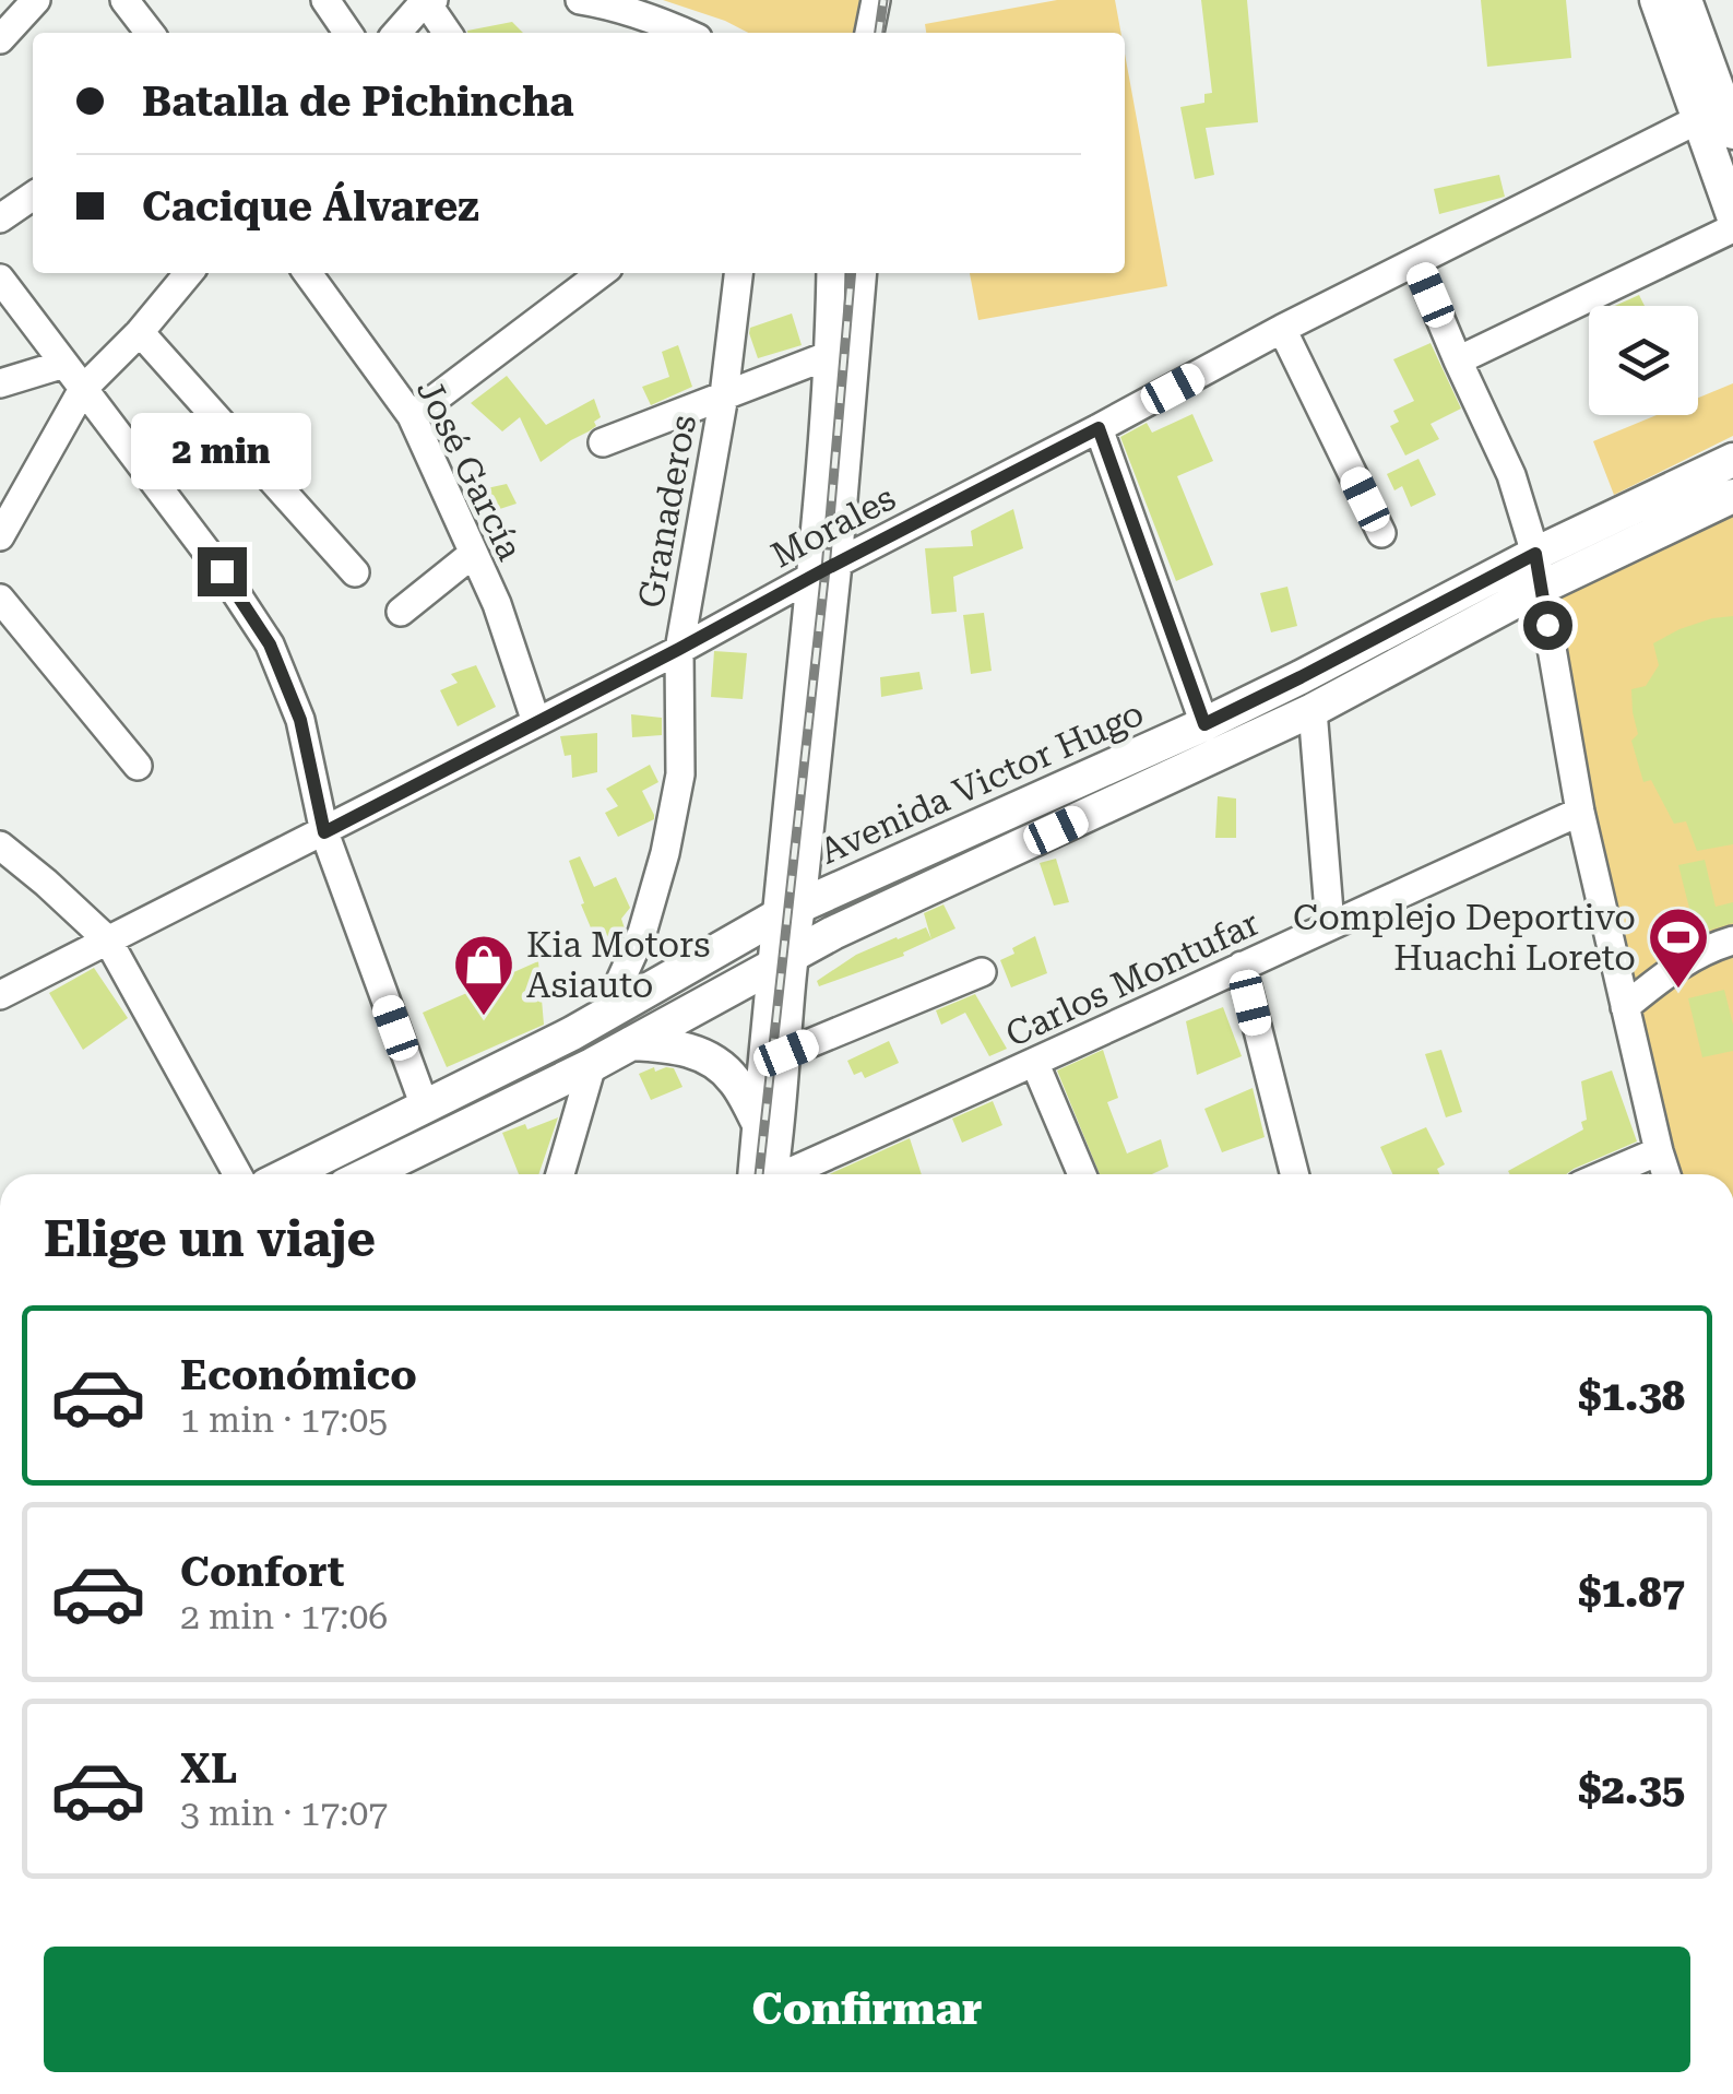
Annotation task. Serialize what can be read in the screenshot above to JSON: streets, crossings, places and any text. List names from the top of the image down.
{
  "streets": {
    "main road": ["Avenida Victor Hugo"],
    "street": [
      "José García",
      "Granaderos",
      "Morales",
      "Carlos Montufar"
    ]
  },
  "crossings": [
    ["José García", "Morales"],
    ["Granaderos", "Morales"],
    ["Granaderos", "Avenida Victor Hugo"]
  ],
  "places": {
    "sports": ["Complejo Deportivo Huachi Loreto"],
    "shop": ["Kia Motors Asiauto"]
  },
  "page": {
    "banner": ["Batalla de Pichincha", "Cacique Álvarez"],
    "bubble": "2 min",
    "heading": "Elige un viaje",
    "list": [
      {
        "name": "Económico",
        "note": "1 min · 17:05",
        "value": "$1.38"
      },
      {
        "name": "Confort",
        "note": "2 min · 17:06",
        "value": "$1.87"
      },
      {
        "name": "XL",
        "note": "3 min · 17:07",
        "value": "$2.35"
      }
    ],
    "buttons": "Confirmar"
  }
}
